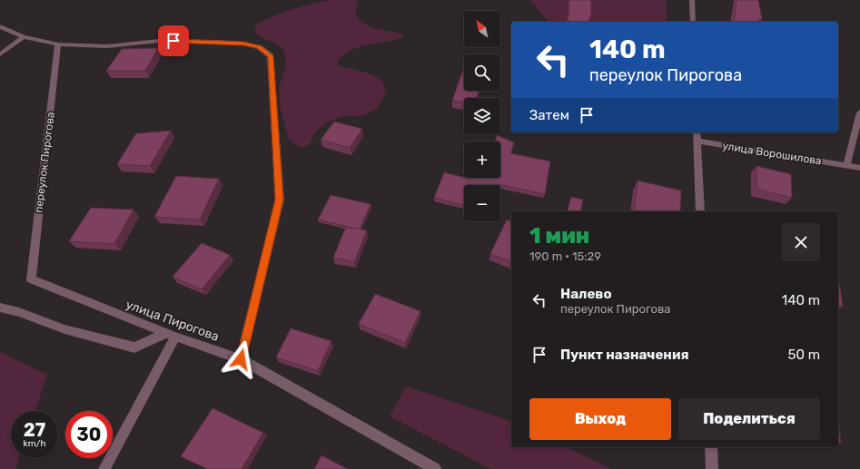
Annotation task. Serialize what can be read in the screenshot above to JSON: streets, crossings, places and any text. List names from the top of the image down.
{
  "streets": {
    "street": ["улица Ворошилова", "переулок Пирогова", "улица Пирогова"]
  },
  "crossings": [
    ["переулок Пирогова", "улица Пирогова"]
  ],
  "north": "top left",
  "page": {
    "map_buttons": ["+", "−"],
    "turn": ["140 m", "переулок Пирогова"],
    "then": "Затем",
    "heading": ["1 мин", "190 m · 15:29"],
    "list": [
      {
        "name": "Налево",
        "note": "переулок Пирогова",
        "value": "140 m"
      },
      {
        "name": "Пункт назначения",
        "value": "50 m"
      }
    ],
    "buttons": ["Выход", "Поделиться"],
    "speed": "27 km/h",
    "limit": "30"
  }
}
